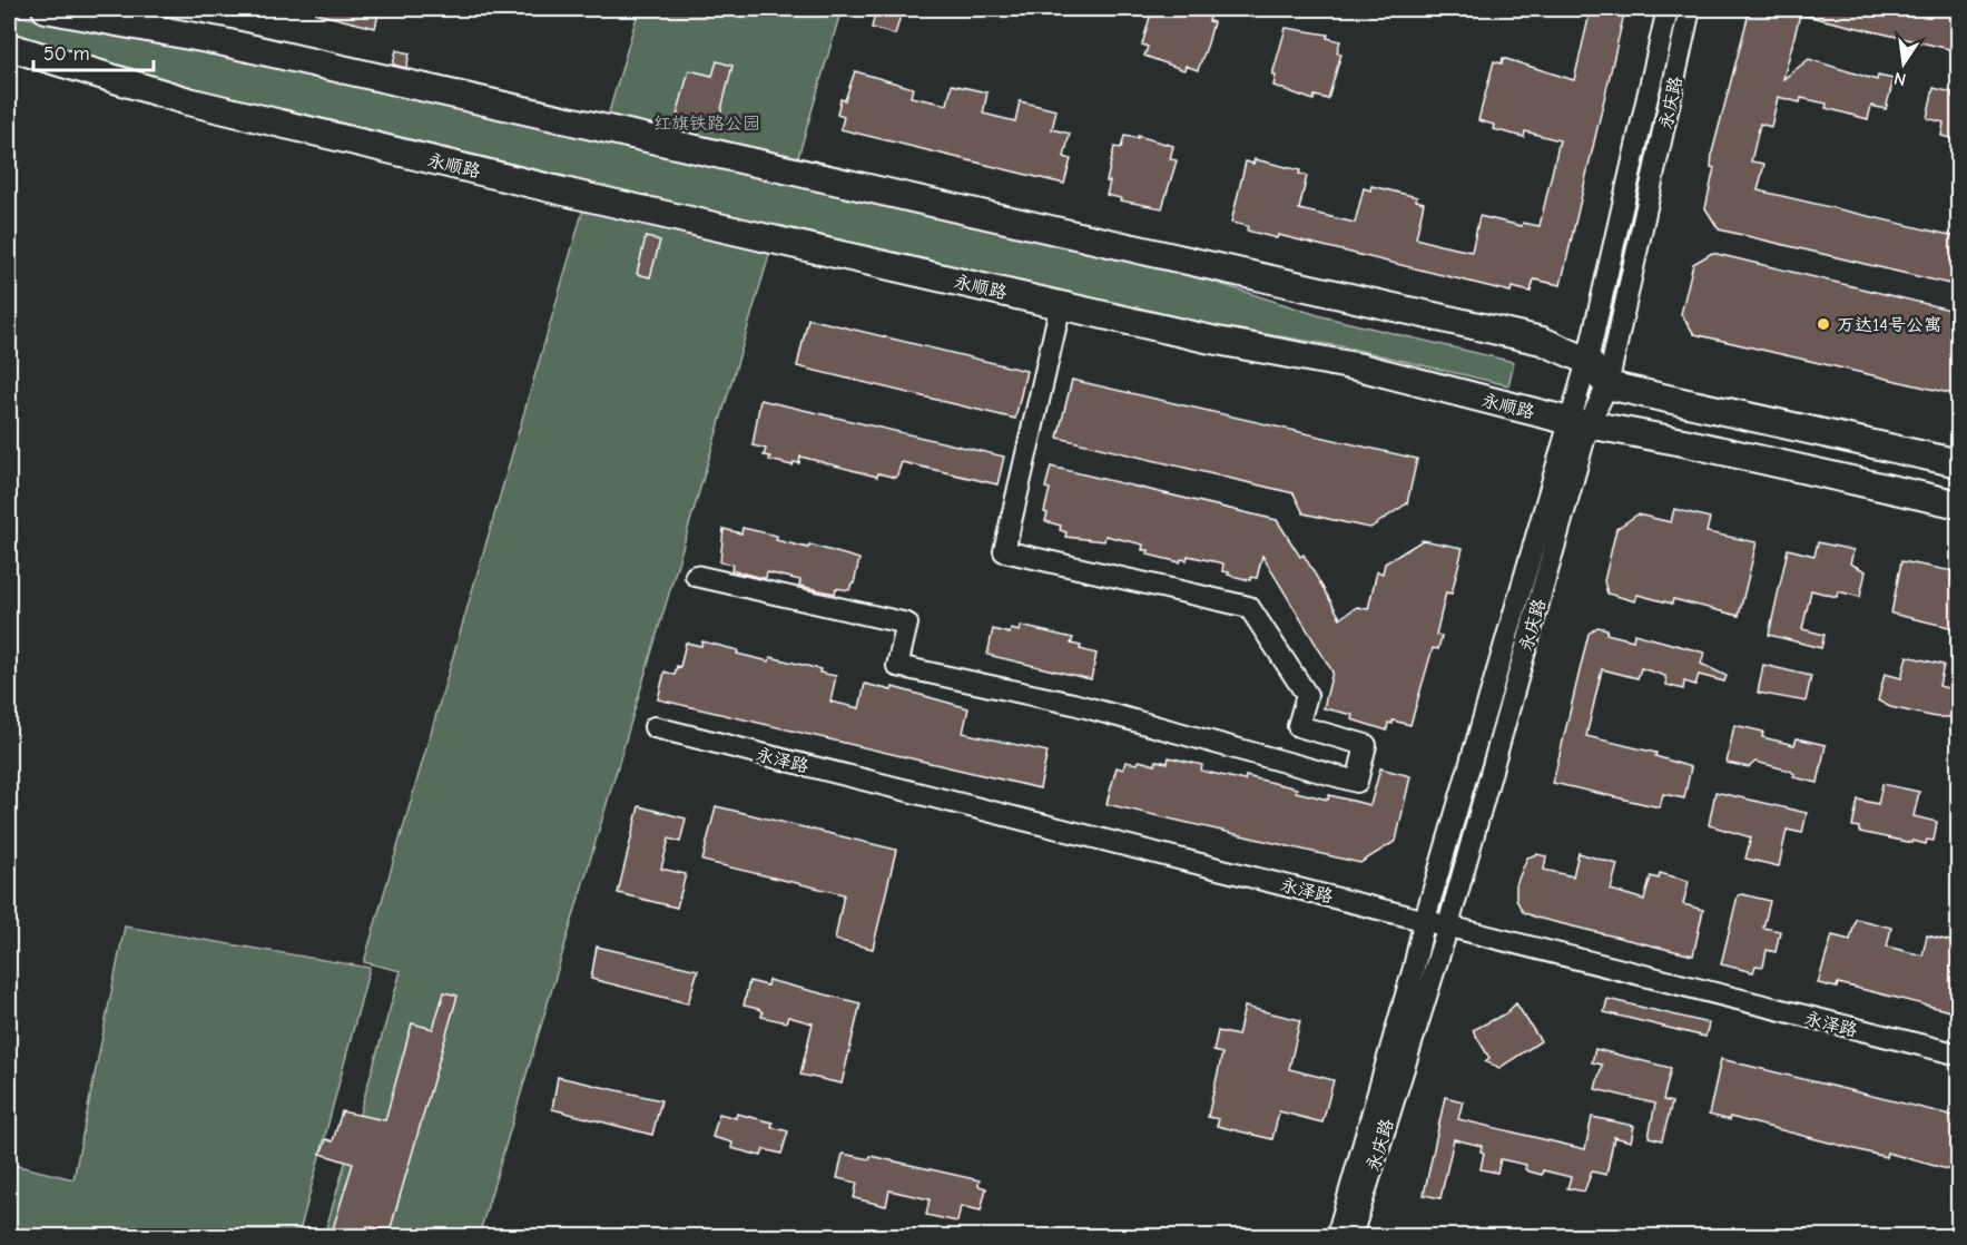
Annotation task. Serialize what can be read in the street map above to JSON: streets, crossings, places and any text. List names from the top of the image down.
{
  "streets": {
    "main road": ["永顺路"],
    "street": ["永庆路", "永泽路"]
  },
  "crossings": [
    ["永庆路", "永顺路"],
    ["永庆路", "永泽路"]
  ],
  "parks": ["红旗铁路公园"],
  "places": ["万达14号公寓"],
  "scale_bar": "50 m",
  "north": "bottom"
}
